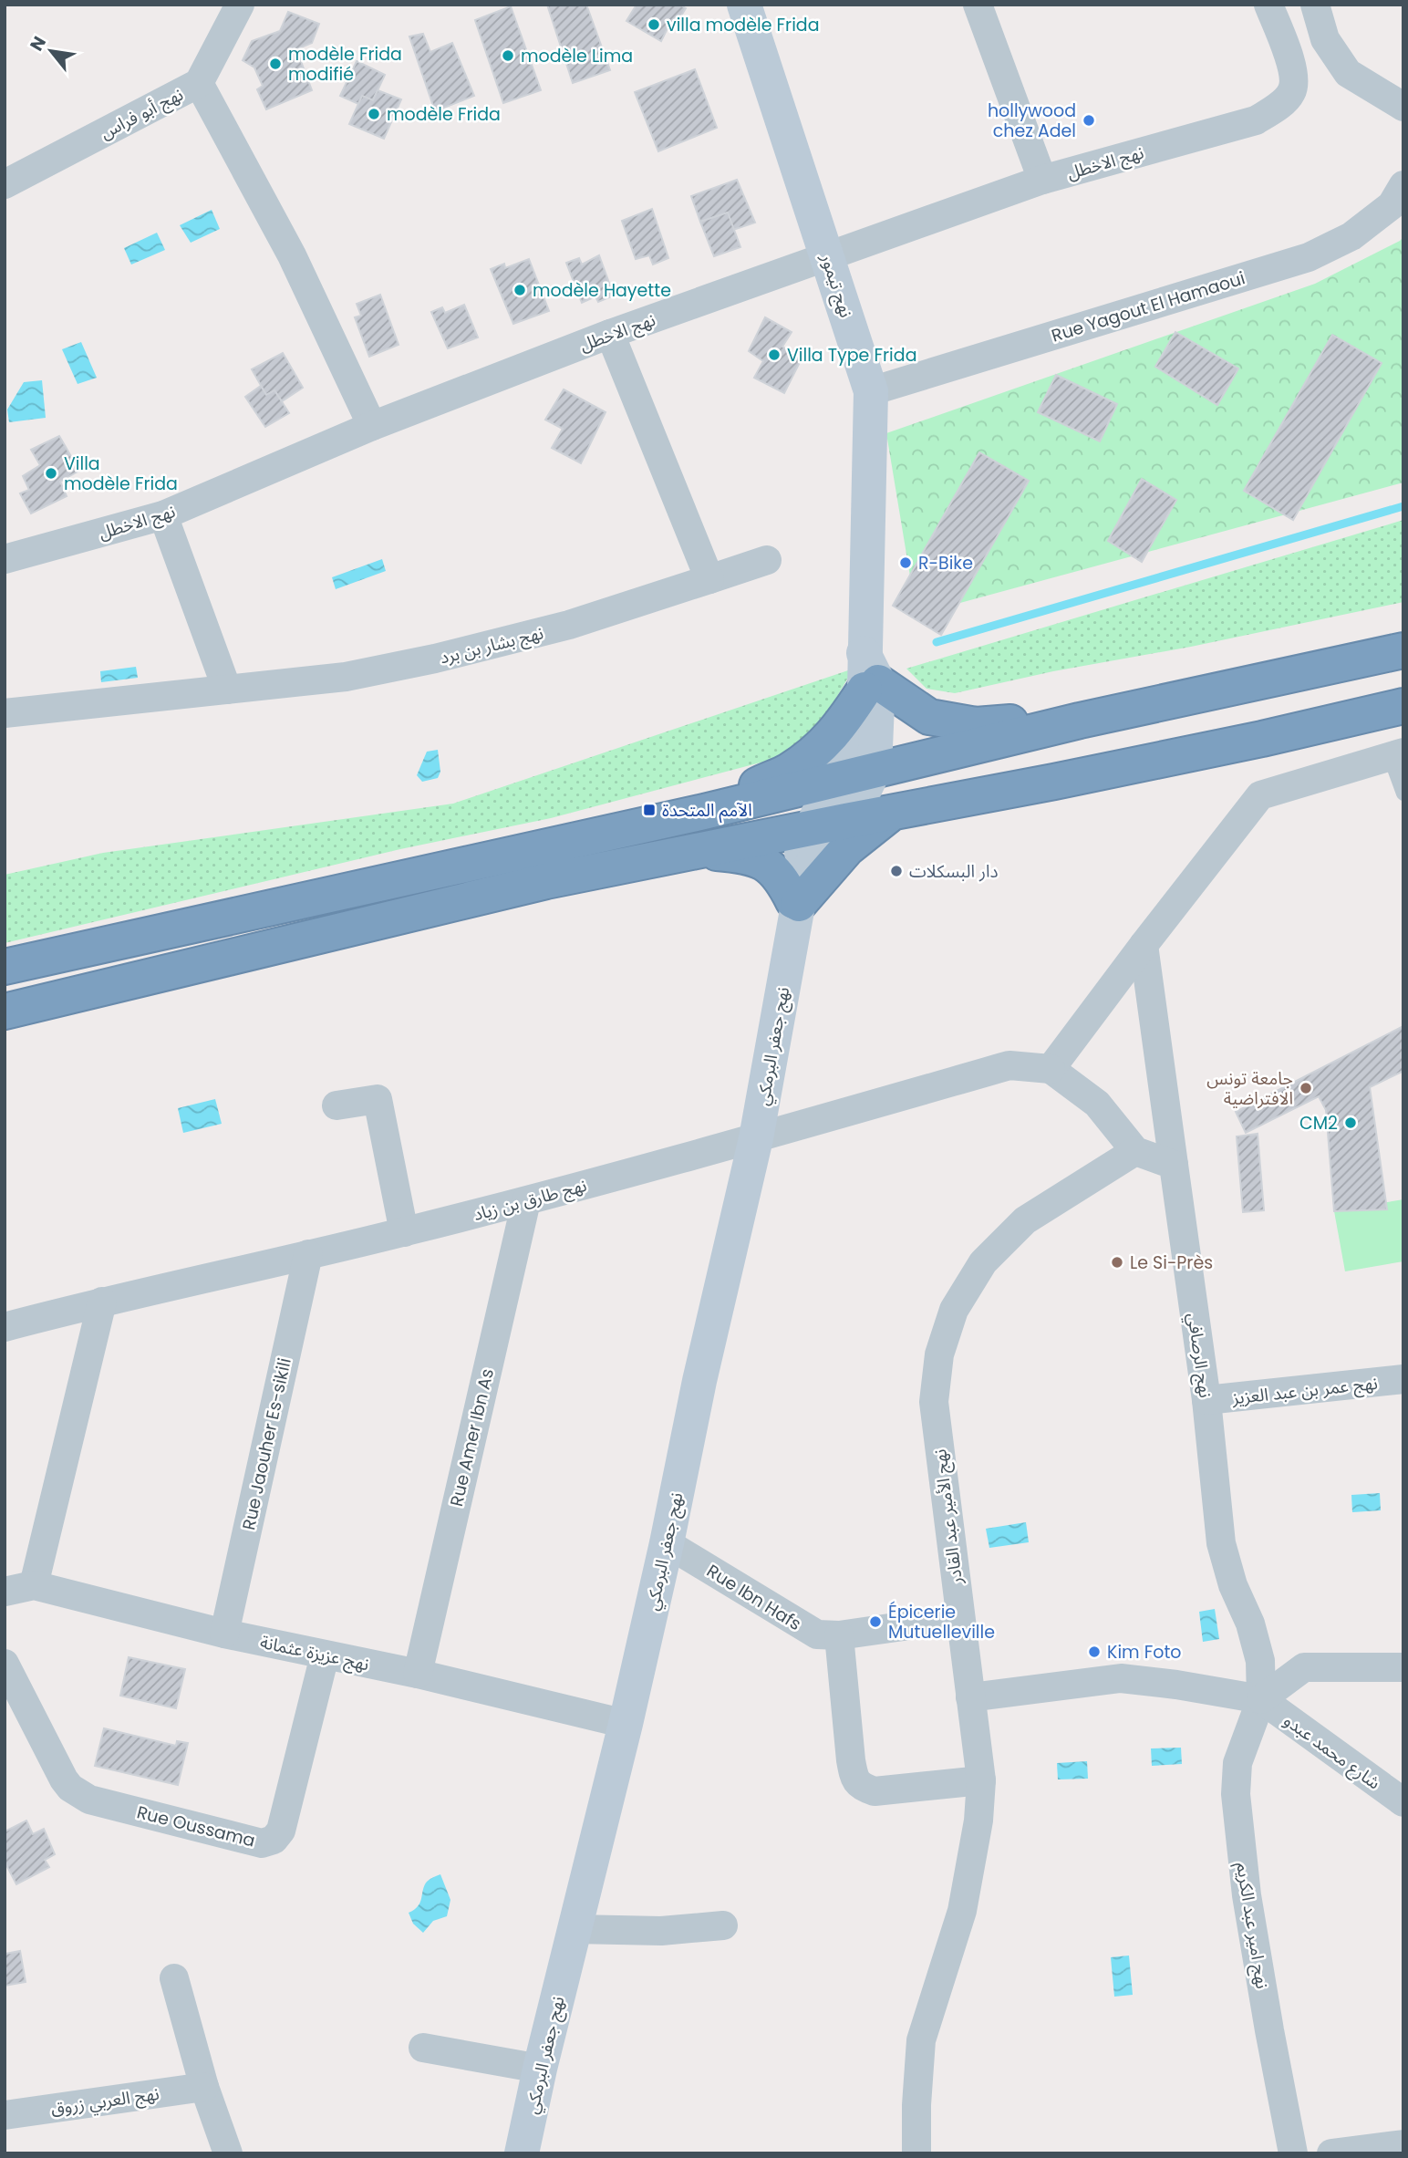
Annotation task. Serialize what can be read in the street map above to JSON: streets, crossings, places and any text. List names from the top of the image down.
{
  "streets": {
    "street": [
      "نهج أبو فراس",
      "نهج الاخطل",
      "نهج تيمور",
      "Rue Yagout El Hamaoui",
      "نهج بشار بن برد",
      "نهج جعفر البرمكي",
      "نهج طارق بن زياد",
      "نهج الرصافي",
      "نهج عمر بن عبد العزيز",
      "Rue Amer Ibn As",
      "Rue Jaouher Es-sikili",
      "نهج الأمير عبد القادر",
      "Rue Ibn Hafs",
      "نهج عزيزة عثمانة",
      "شارع محمد عبدو",
      "Rue Oussama",
      "نهج امير عبد الكريم",
      "نهج العربي زروق"
    ]
  },
  "crossings": [
    ["نهج الاخطل", "نهج تيمور"],
    ["نهج تيمور", "Rue Yagout El Hamaoui"],
    ["نهج تيمور", "نهج جعفر البرمكي"],
    ["نهج جعفر البرمكي", "نهج طارق بن زياد"],
    ["نهج جعفر البرمكي", "Rue Ibn Hafs"],
    ["نهج جعفر البرمكي", "نهج عزيزة عثمانة"],
    ["نهج طارق بن زياد", "Rue Amer Ibn As"],
    ["نهج طارق بن زياد", "Rue Jaouher Es-sikili"],
    ["نهج الرصافي", "نهج عمر بن عبد العزيز"],
    ["نهج الرصافي", "شارع محمد عبدو"],
    ["نهج الرصافي", "نهج امير عبد الكريم"],
    ["Rue Amer Ibn As", "نهج عزيزة عثمانة"],
    ["Rue Jaouher Es-sikili", "نهج عزيزة عثمانة"],
    ["نهج الأمير عبد القادر", "Rue Ibn Hafs"],
    ["نهج عزيزة عثمانة", "Rue Oussama"],
    ["شارع محمد عبدو", "نهج امير عبد الكريم"]
  ],
  "places": {
    "other": [
      "villa modèle Frida",
      "modèle Lima",
      "modèle Frida modifié",
      "modèle Frida",
      "hollywood chez Adel",
      "modèle Hayette",
      "Villa Type Frida",
      "Villa modèle Frida",
      "R-Bike",
      "دار البسكلات",
      "جامعة تونس الافتراضية",
      "CM2",
      "Le Si-Près",
      "Épicerie Mutuelleville",
      "Kim Foto"
    ],
    "transit": ["الآمم المتحدة"]
  },
  "north": "top left"
}
